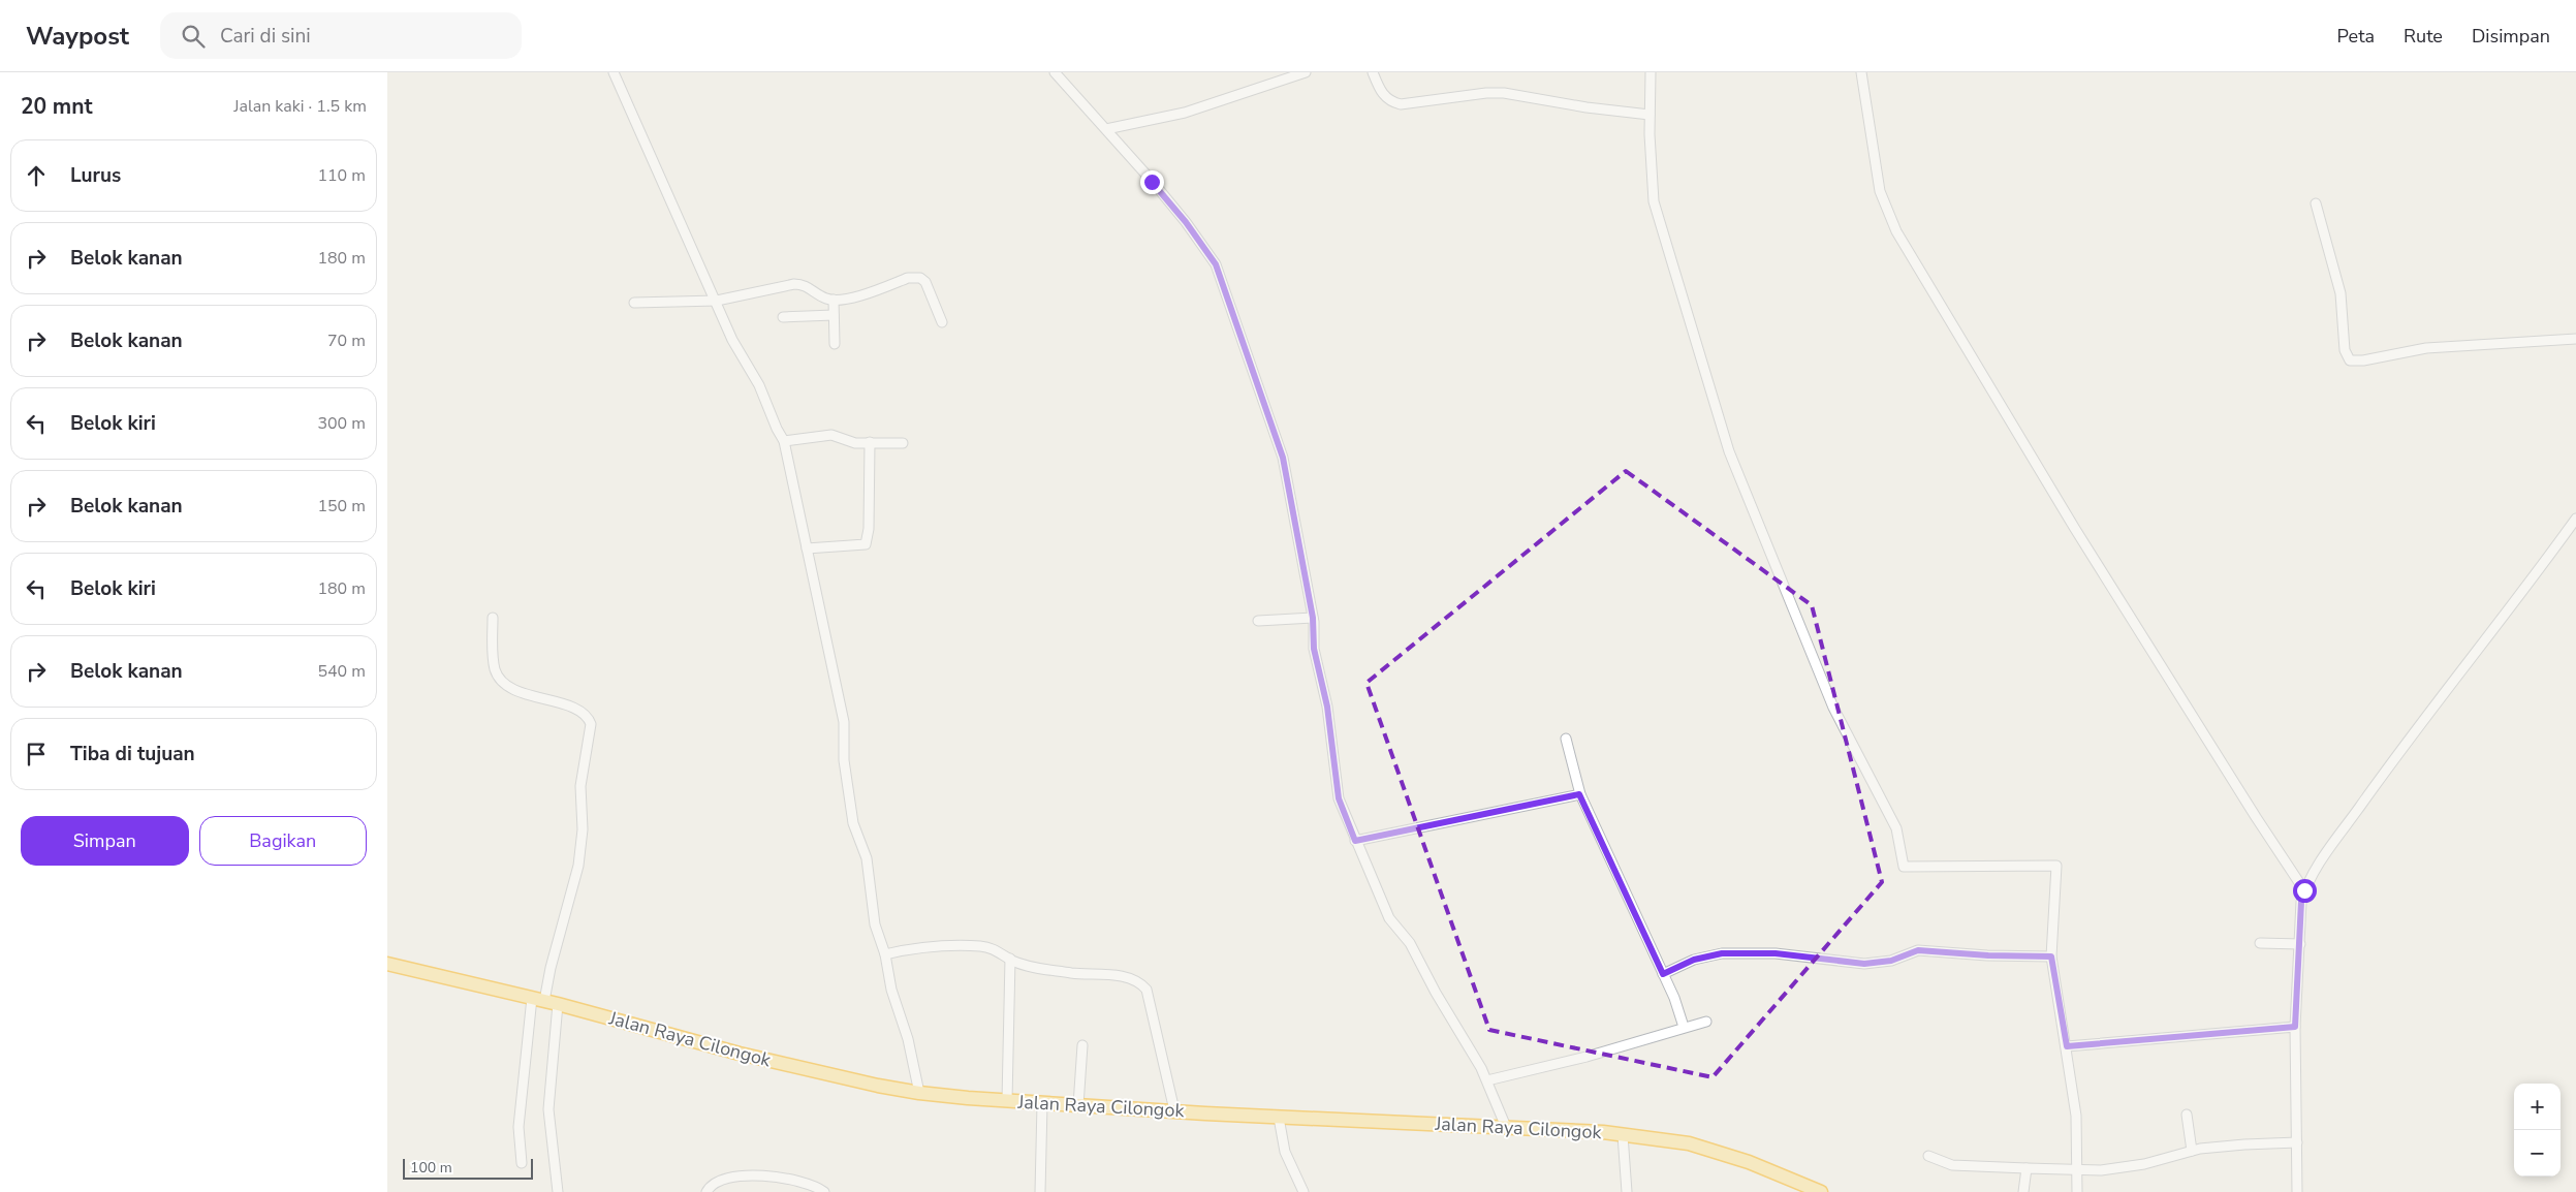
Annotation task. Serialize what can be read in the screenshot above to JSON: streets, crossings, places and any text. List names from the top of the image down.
{
  "streets": {
    "highway": ["Jalan Raya Cilongok"]
  },
  "scale_bar": "100 m",
  "page": {
    "header": "Waypost",
    "search": "Cari di sini",
    "nav": ["Peta", "Rute", "Disimpan"],
    "heading": ["20 mnt", "Jalan kaki · 1.5 km"],
    "list": [
      ["Lurus", "110 m"],
      ["Belok kanan", "180 m"],
      ["Belok kanan", "70 m"],
      ["Belok kiri", "300 m"],
      ["Belok kanan", "150 m"],
      ["Belok kiri", "180 m"],
      ["Belok kanan", "540 m"],
      "Tiba di tujuan"
    ],
    "buttons": ["Simpan", "Bagikan"],
    "map_buttons": ["+", "−"],
    "scale": "100 m"
  }
}
